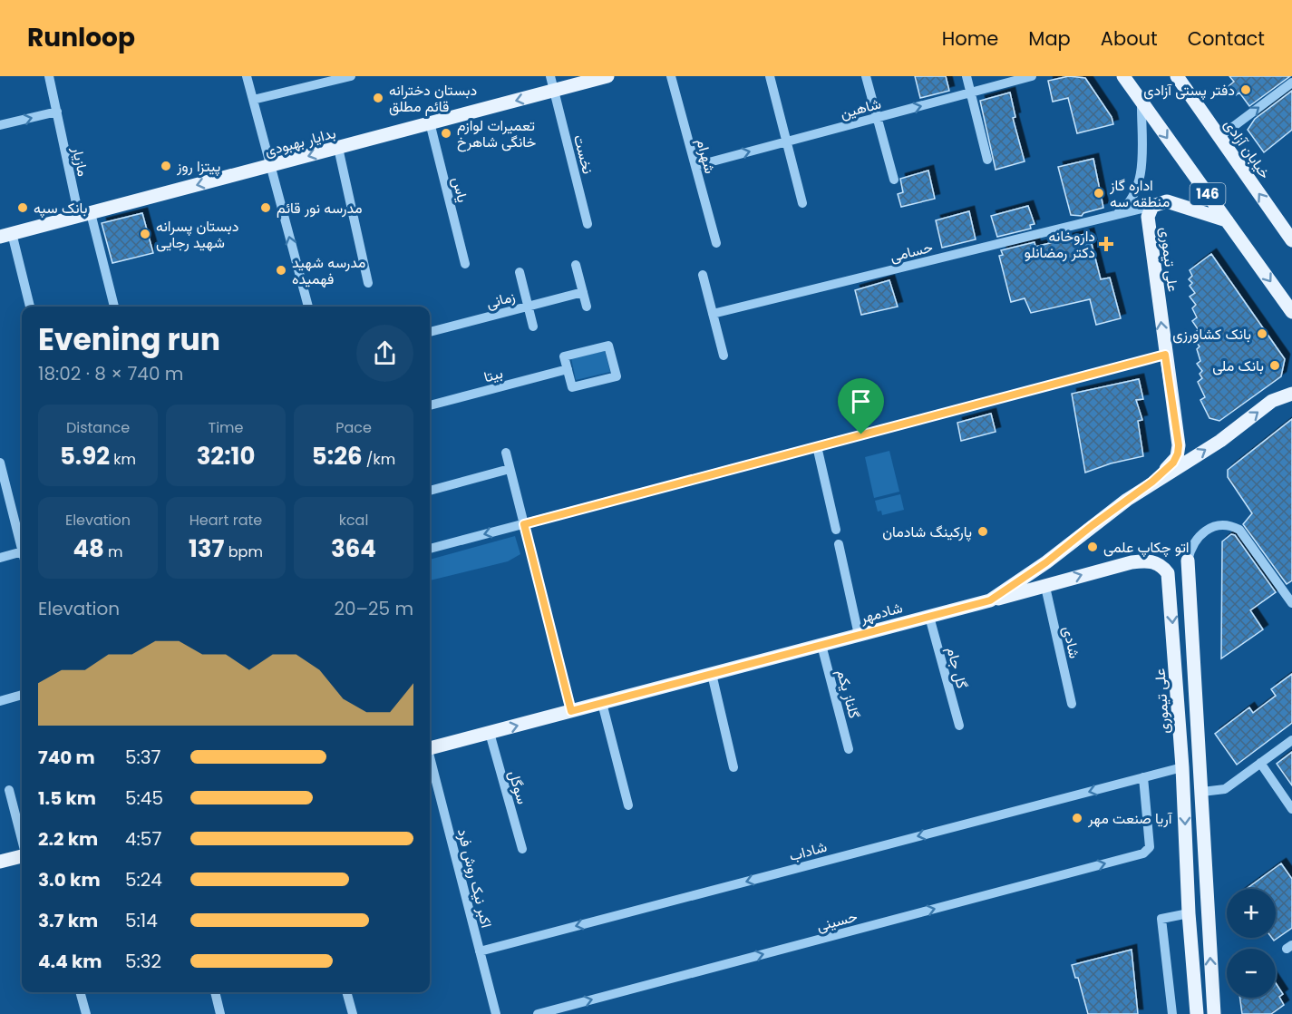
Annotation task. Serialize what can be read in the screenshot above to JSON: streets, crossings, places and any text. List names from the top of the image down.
{
  "streets": {
    "main road": [
      "بدایار بهبودی",
      "خیابان آزادی",
      "146",
      "علی تیموری",
      "شادمهر"
    ],
    "street": [
      "شاهین",
      "نخست",
      "شهرام",
      "مازیار",
      "یاس",
      "حسامی",
      "زمانی",
      "بیتا",
      "شادی",
      "گل جام",
      "گلناز یکم",
      "سوگل",
      "شاداب",
      "اکبر نیک روش فرد",
      "حسینی"
    ]
  },
  "crossings": [
    ["شاهین", "شهرام"],
    ["بدایار بهبودی", "نخست"],
    ["بدایار بهبودی", "مازیار"],
    ["بدایار بهبودی", "یاس"],
    ["146", "علی تیموری"],
    ["حسامی", "علی تیموری"],
    ["علی تیموری", "شادمهر"],
    ["علی تیموری", "شادی"],
    ["علی تیموری", "شاداب"],
    ["شادمهر", "گل جام"],
    ["شادمهر", "گلناز یکم"],
    ["شادمهر", "سوگل"],
    ["شاداب", "اکبر نیک روش فرد"],
    ["شاداب", "حسینی"]
  ],
  "one_way": [
    "شاهین",
    "بدایار بهبودی",
    "شاداب",
    "حسینی"
  ],
  "places": {
    "other": [
      "دفتر پستی آزادی",
      "دبستان دخترانه قائم مطلق",
      "تعمیرات لوازم خانگی شاهرخ",
      "پیتزا روز",
      "اداره گاز منطقه سه",
      "بانک سپه",
      "مدرسه نور قائم",
      "دبستان پسرانه شهید رجایی",
      "مدرسه شهید فهمیده",
      "بانک کشاورزی",
      "بانک ملی",
      "پارکینگ شادمان",
      "اتو چکاپ علمی",
      "آریا صنعت مهر"
    ],
    "health": ["داروخانه دکتر رمضانلو"]
  },
  "page": {
    "header": "Runloop",
    "nav": [
      "Home",
      "Map",
      "About",
      "Contact"
    ],
    "heading": ["Evening run", "18:02 · 8 × 740 m"],
    "stats": [
      ["Distance", "5.92 km"],
      ["Time", "32:10"],
      ["Pace", "5:26 /km"],
      ["Elevation", "48 m"],
      ["Heart rate", "137 bpm"],
      ["kcal", "364"]
    ],
    "chart": ["Elevation", "20–25 m"],
    "list": [
      {
        "name": "740 m",
        "note": "5:37"
      },
      {
        "name": "1.5 km",
        "note": "5:45"
      },
      {
        "name": "2.2 km",
        "note": "4:57"
      },
      {
        "name": "3.0 km",
        "note": "5:24"
      },
      {
        "name": "3.7 km",
        "note": "5:14"
      },
      {
        "name": "4.4 km",
        "note": "5:32"
      }
    ],
    "map_buttons": ["+", "−"]
  }
}
